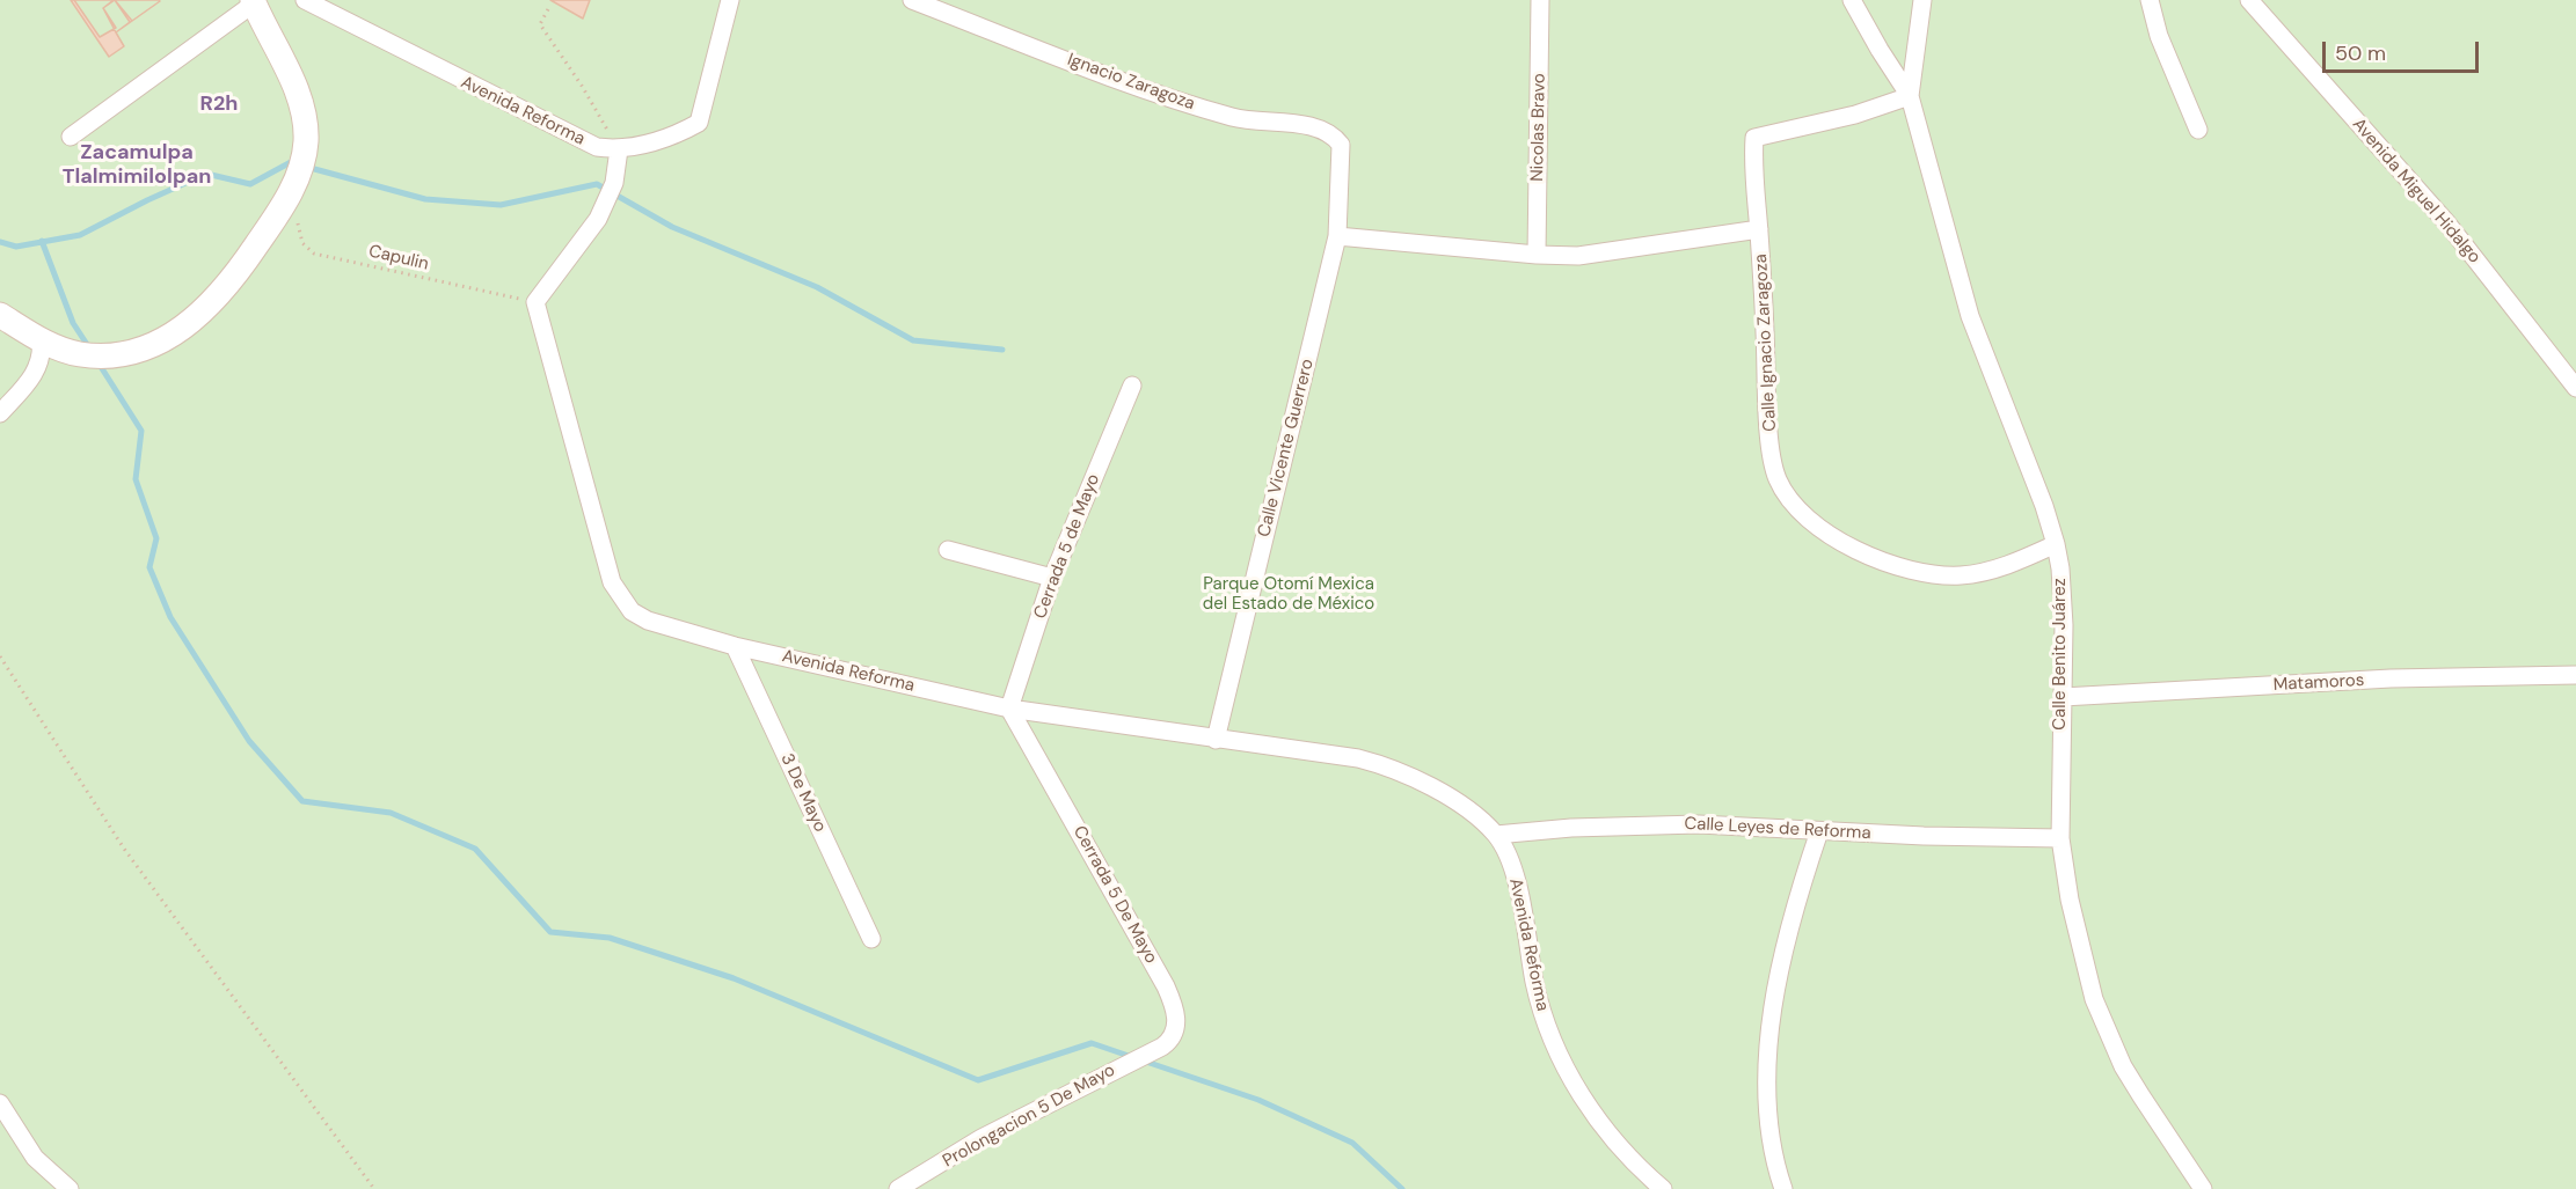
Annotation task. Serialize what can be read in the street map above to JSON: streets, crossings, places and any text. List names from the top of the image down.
{
  "streets": {
    "street": [
      "Ignacio Zaragoza",
      "Avenida Reforma",
      "Nicolas Bravo",
      "Avenida Miguel Hidalgo",
      "Calle Ignacio Zaragoza",
      "Calle Vicente Guerrero",
      "Cerrada 5 de Mayo",
      "Calle Benito Juárez",
      "Matamoros",
      "3 De Mayo",
      "Calle Leyes de Reforma",
      "Cerrada 5 De Mayo",
      "Prolongacion 5 De Mayo"
    ],
    "path": ["Capulin"]
  },
  "crossings": [
    ["Ignacio Zaragoza", "Calle Vicente Guerrero"],
    ["Avenida Reforma", "Capulin"],
    ["Avenida Reforma", "Calle Vicente Guerrero"],
    ["Avenida Reforma", "Cerrada 5 de Mayo"],
    ["Avenida Reforma", "3 De Mayo"],
    ["Avenida Reforma", "Calle Leyes de Reforma"],
    ["Avenida Reforma", "Cerrada 5 De Mayo"],
    ["Nicolas Bravo", "Calle Ignacio Zaragoza"],
    ["Calle Ignacio Zaragoza", "Calle Vicente Guerrero"],
    ["Calle Ignacio Zaragoza", "Calle Benito Juárez"],
    ["Cerrada 5 de Mayo", "Cerrada 5 De Mayo"],
    ["Calle Benito Juárez", "Matamoros"],
    ["Calle Benito Juárez", "Calle Leyes de Reforma"],
    ["Cerrada 5 De Mayo", "Prolongacion 5 De Mayo"]
  ],
  "districts": ["R2h", "Zacamulpa Tlalmimilolpan"],
  "parks": ["Parque Otomí Mexica del Estado de México"],
  "scale_bar": "50 m"
}
